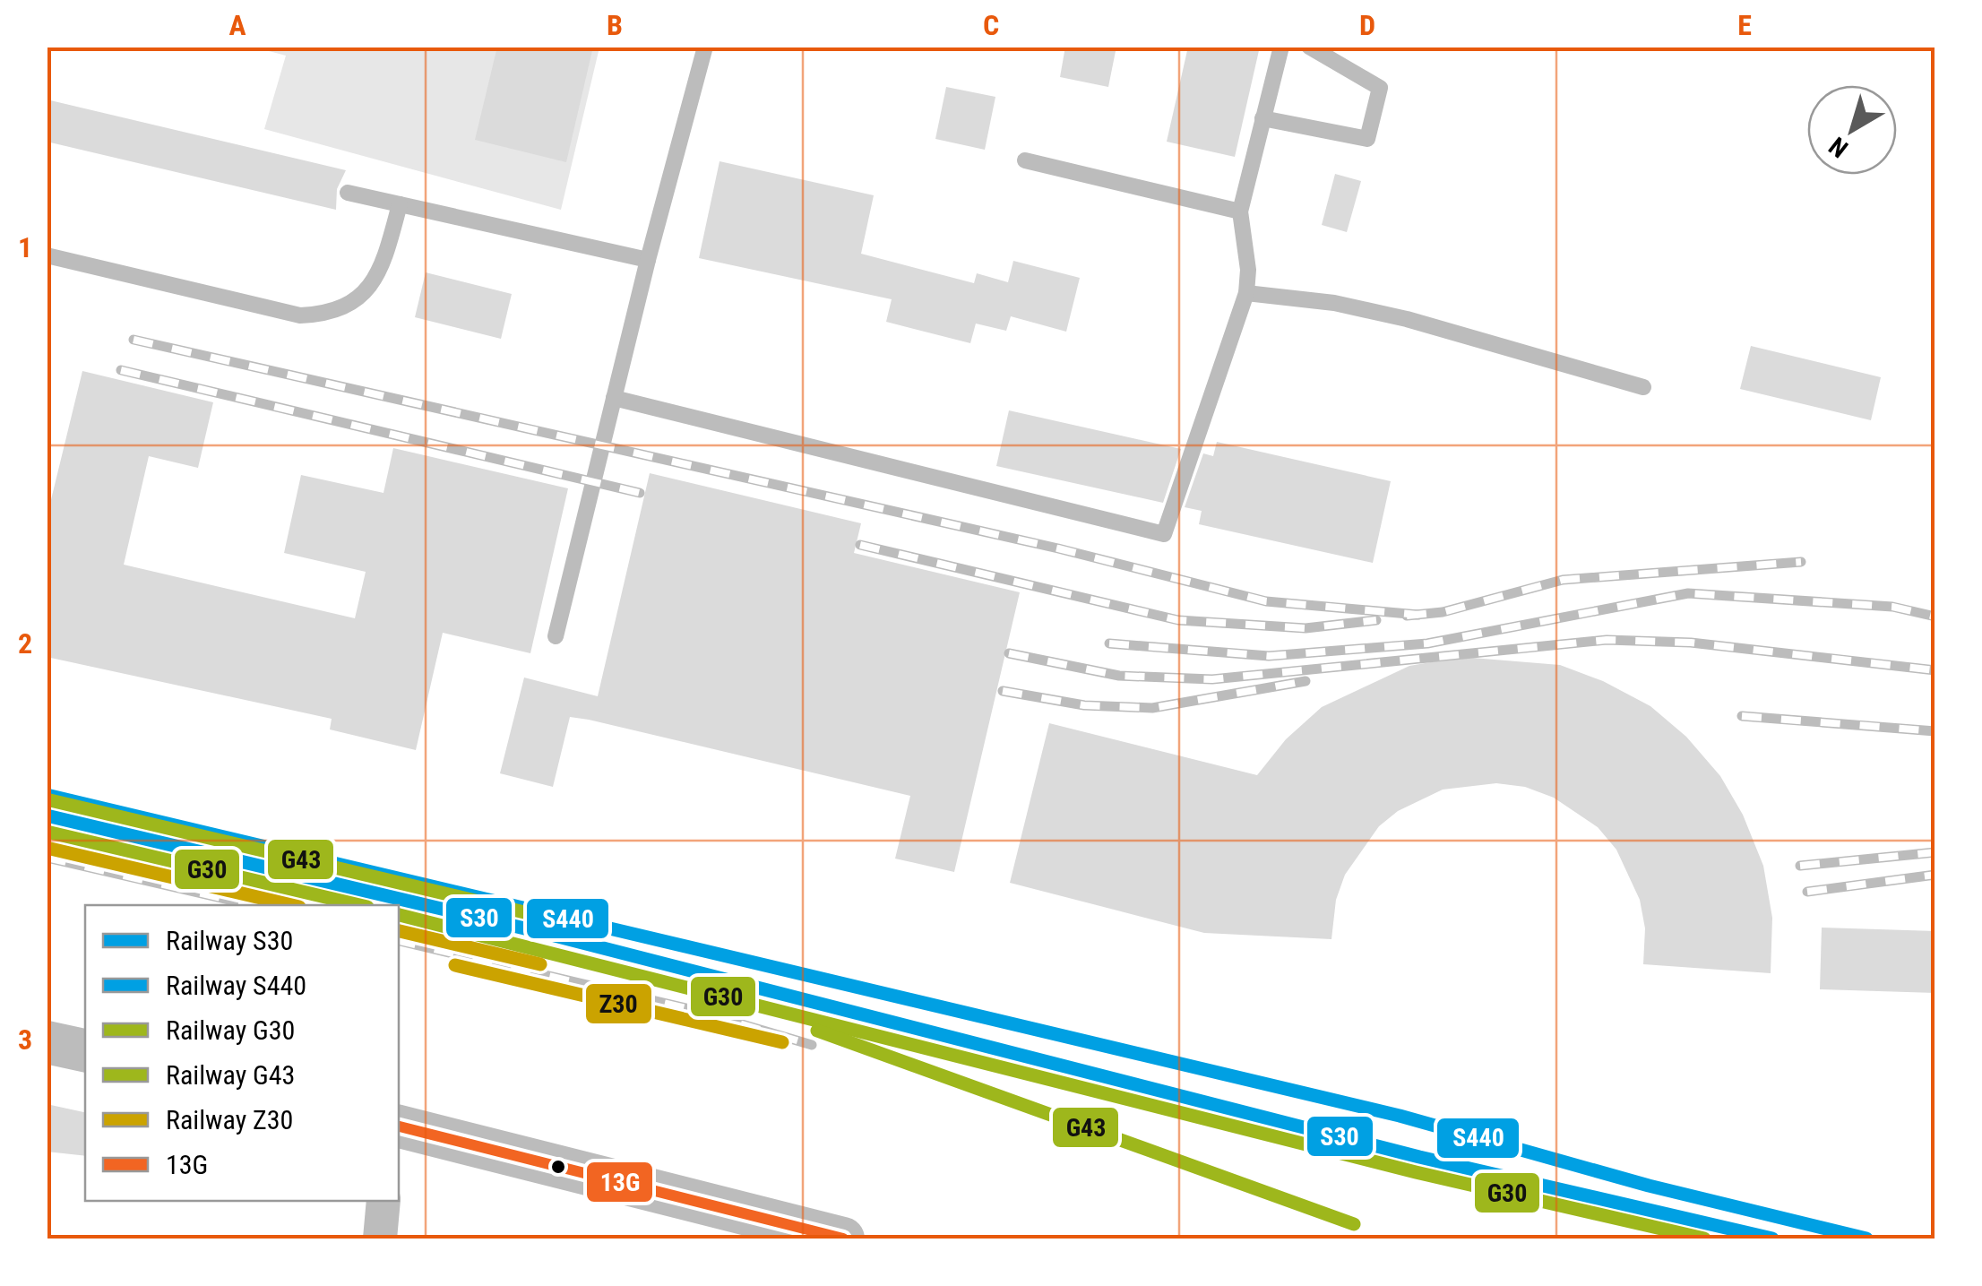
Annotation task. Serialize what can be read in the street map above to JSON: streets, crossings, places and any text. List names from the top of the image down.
{
  "lines": [
    "rail line S440",
    "rail line G43",
    "rail line S30",
    "rail line G30",
    "rail line Z30",
    "transit line 13G"
  ],
  "legend": [
    "Railway S30",
    "Railway S440",
    "Railway G30",
    "Railway G43",
    "Railway Z30",
    "13G"
  ],
  "north": "bottom left",
  "grid": {
    "columns": [
      "A",
      "B",
      "C",
      "D",
      "E"
    ],
    "rows": ["1", "2", "3"]
  }
}
